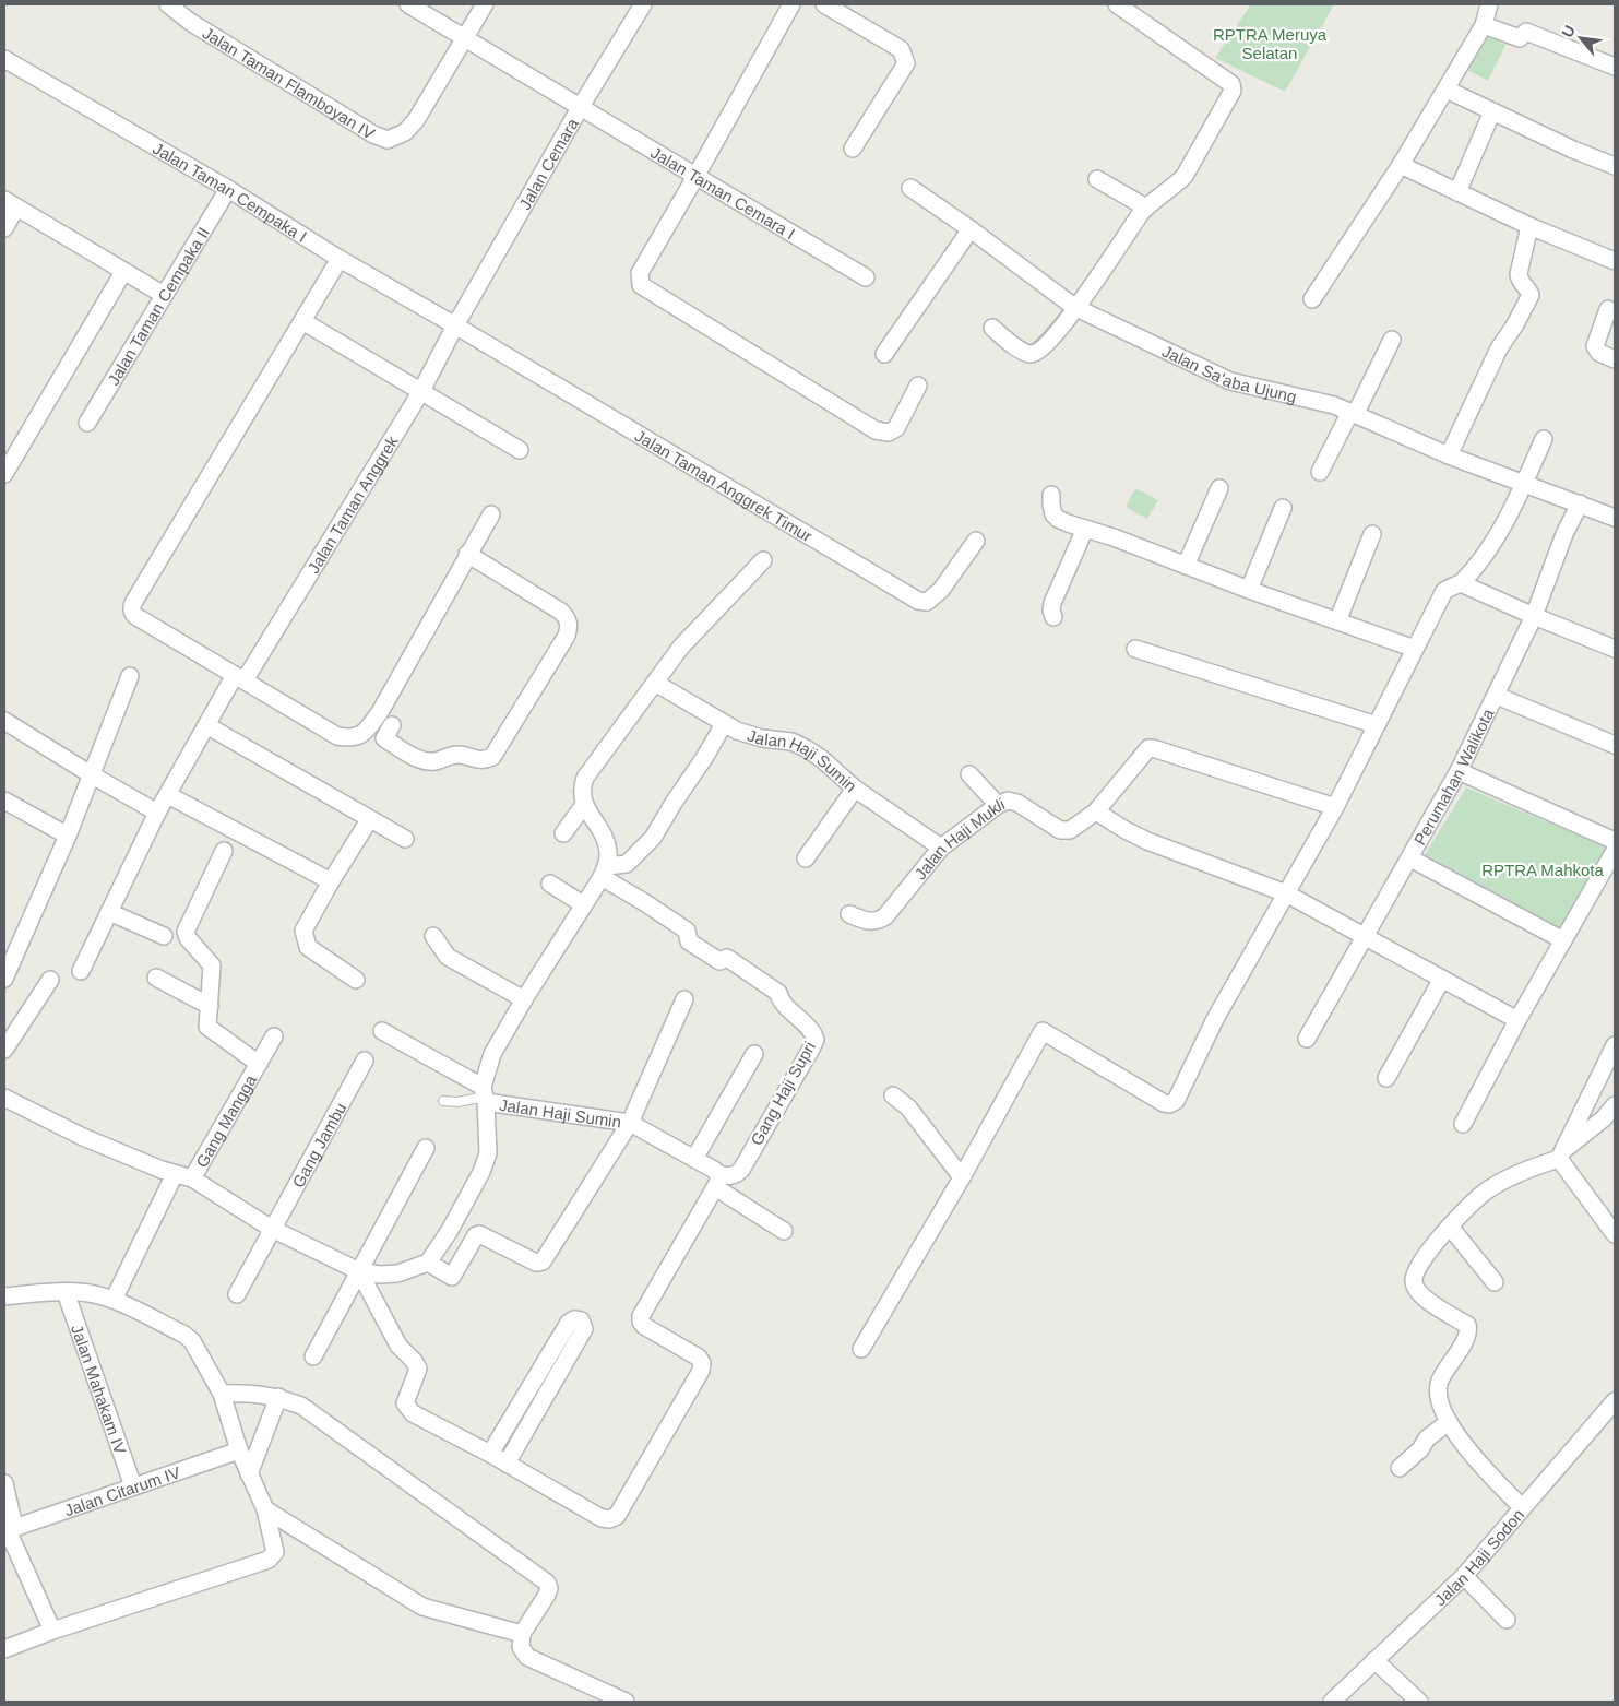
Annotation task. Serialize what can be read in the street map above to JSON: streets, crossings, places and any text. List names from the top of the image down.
{
  "streets": {
    "street": [
      "Jalan Taman Flamboyan IV",
      "Jalan Cemara",
      "Jalan Taman Cempaka I",
      "Jalan Taman Cemara I",
      "Jalan Taman Cempaka II",
      "Jalan Sa'aba Ujung",
      "Jalan Taman Anggrek Timur",
      "Jalan Taman Anggrek",
      "Jalan Haji Sumin",
      "Perumahan Walikota",
      "Jalan Haji Mukli",
      "Gang Haji Supri",
      "Gang Mangga",
      "Gang Jambu",
      "Jalan Mahakam IV",
      "Jalan Citarum IV",
      "Jalan Haji Sodon"
    ]
  },
  "crossings": [
    ["Jalan Taman Flamboyan IV", "Jalan Taman Cemara I"],
    ["Jalan Cemara", "Jalan Taman Cempaka I"],
    ["Jalan Cemara", "Jalan Taman Cemara I"],
    ["Jalan Cemara", "Jalan Taman Anggrek Timur"],
    ["Jalan Cemara", "Jalan Taman Anggrek"],
    ["Jalan Taman Cempaka I", "Jalan Taman Cempaka II"],
    ["Jalan Taman Cempaka I", "Jalan Taman Anggrek Timur"],
    ["Jalan Taman Cempaka I", "Jalan Taman Anggrek"],
    ["Jalan Sa'aba Ujung", "Perumahan Walikota"],
    ["Jalan Taman Anggrek Timur", "Jalan Taman Anggrek"],
    ["Jalan Haji Sumin", "Jalan Haji Mukli"],
    ["Jalan Haji Sumin", "Gang Haji Supri"],
    ["Jalan Mahakam IV", "Jalan Citarum IV"]
  ],
  "parks": ["RPTRA Meruya Selatan", "RPTRA Mahkota"],
  "north": "top left"
}
